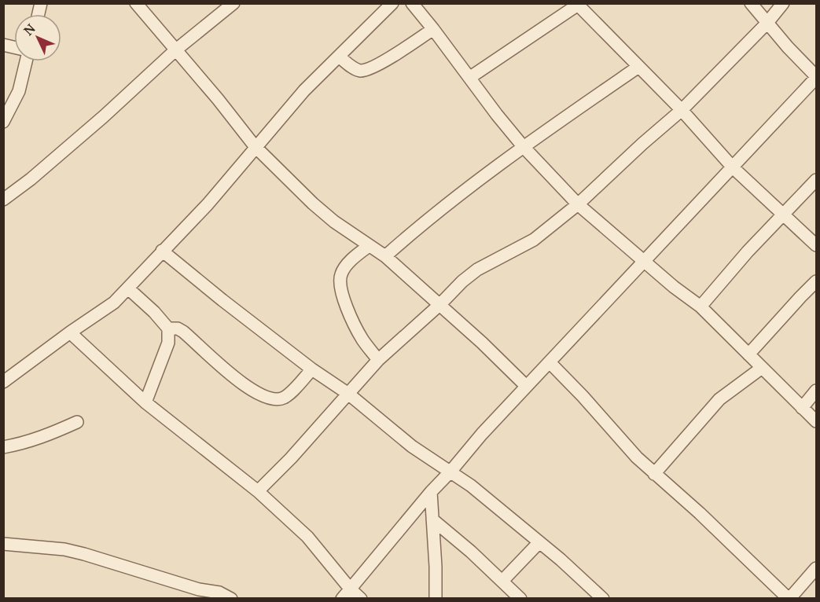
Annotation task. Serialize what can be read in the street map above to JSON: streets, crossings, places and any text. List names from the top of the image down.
{
  "north": "top left"
}
